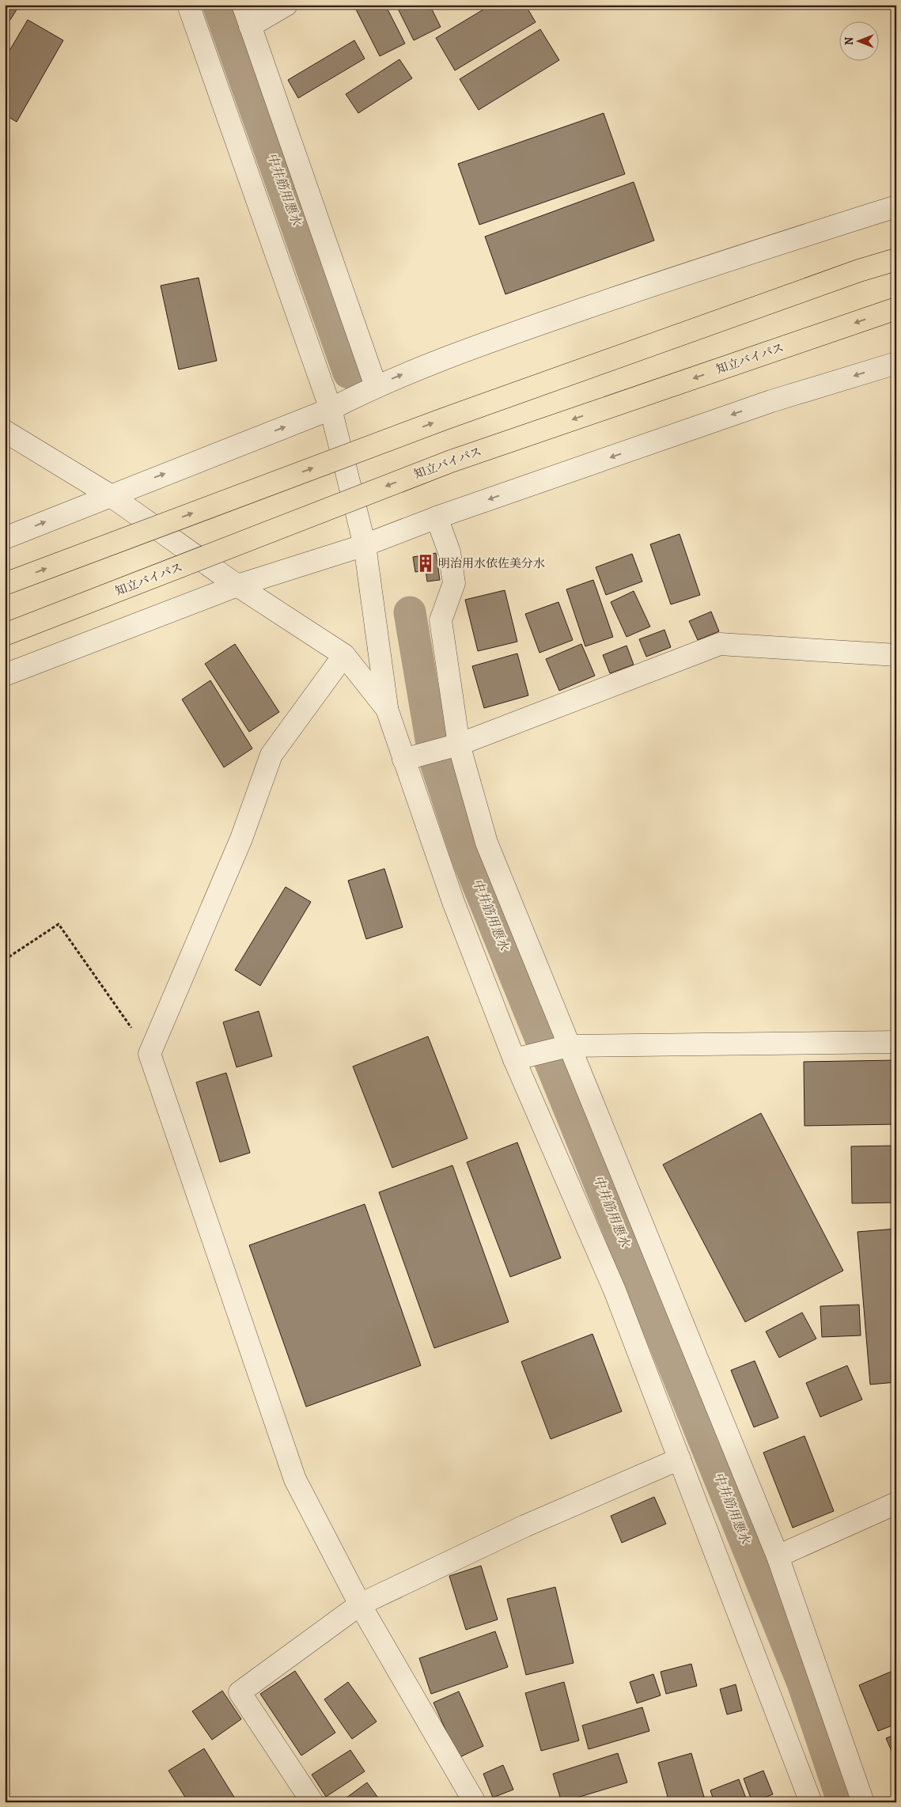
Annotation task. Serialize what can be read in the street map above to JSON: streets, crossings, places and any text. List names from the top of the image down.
{
  "streets": {
    "highway": ["知立バイパス"]
  },
  "water": ["中井筋用悪水"],
  "places": {
    "building": ["明治用水依佐美分水"]
  },
  "north": "left"
}
